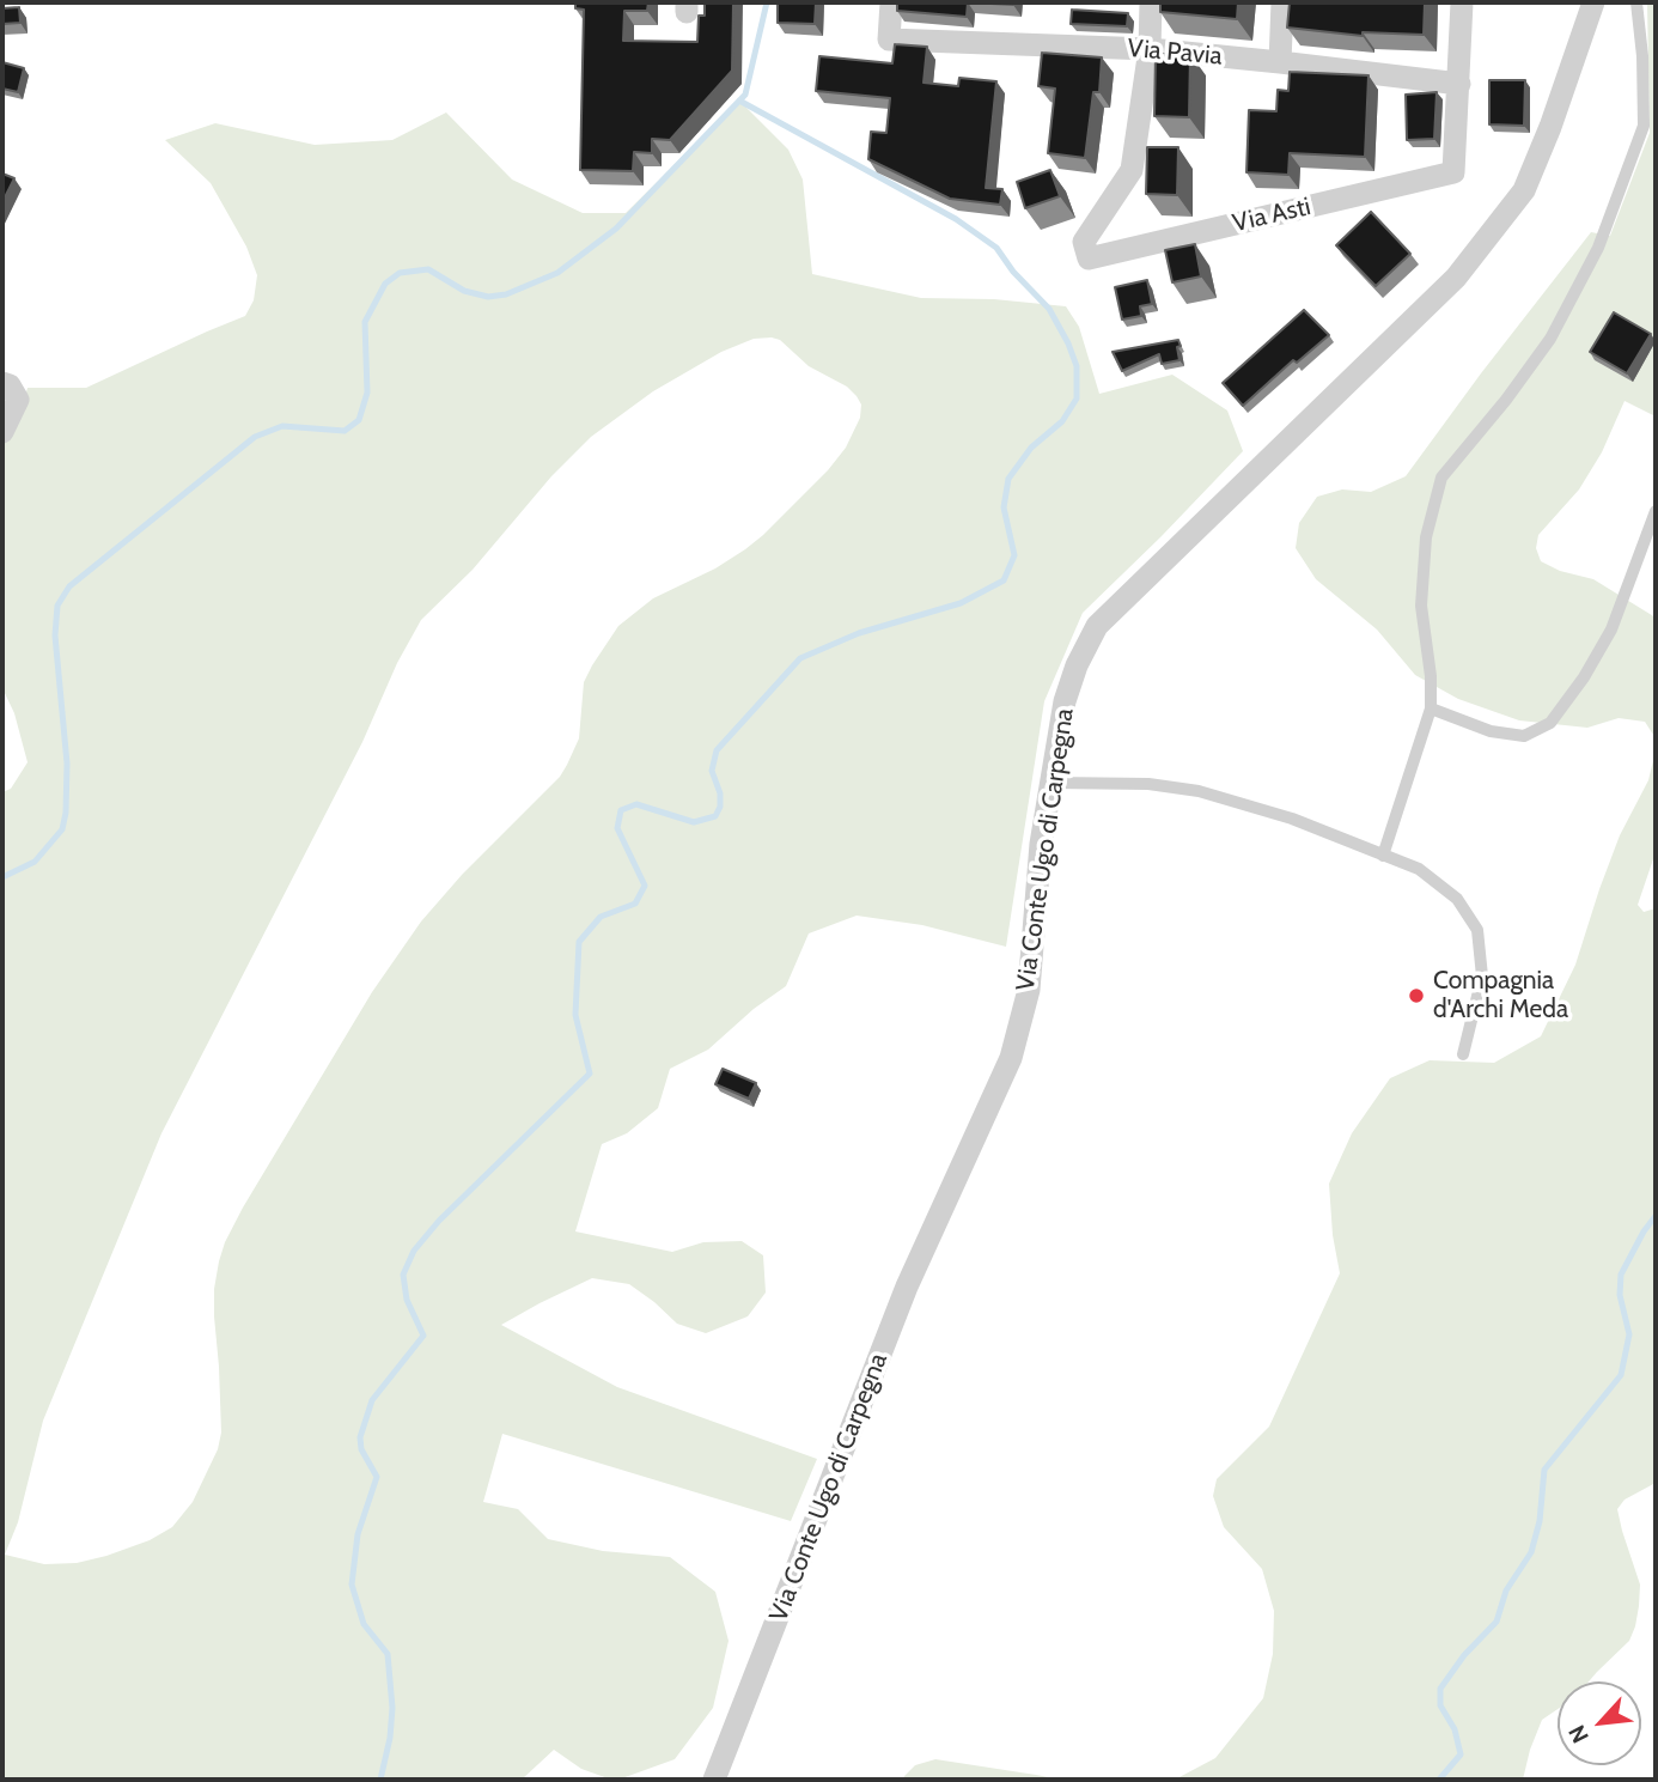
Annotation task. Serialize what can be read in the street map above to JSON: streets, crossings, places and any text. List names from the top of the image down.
{
  "streets": {
    "street": ["Via Pavia", "Via Asti", "Via Conte Ugo di Carpegna"]
  },
  "crossings": [
    ["Via Pavia", "Via Asti"]
  ],
  "places": ["Compagnia d'Archi Meda"],
  "north": "bottom left"
}
